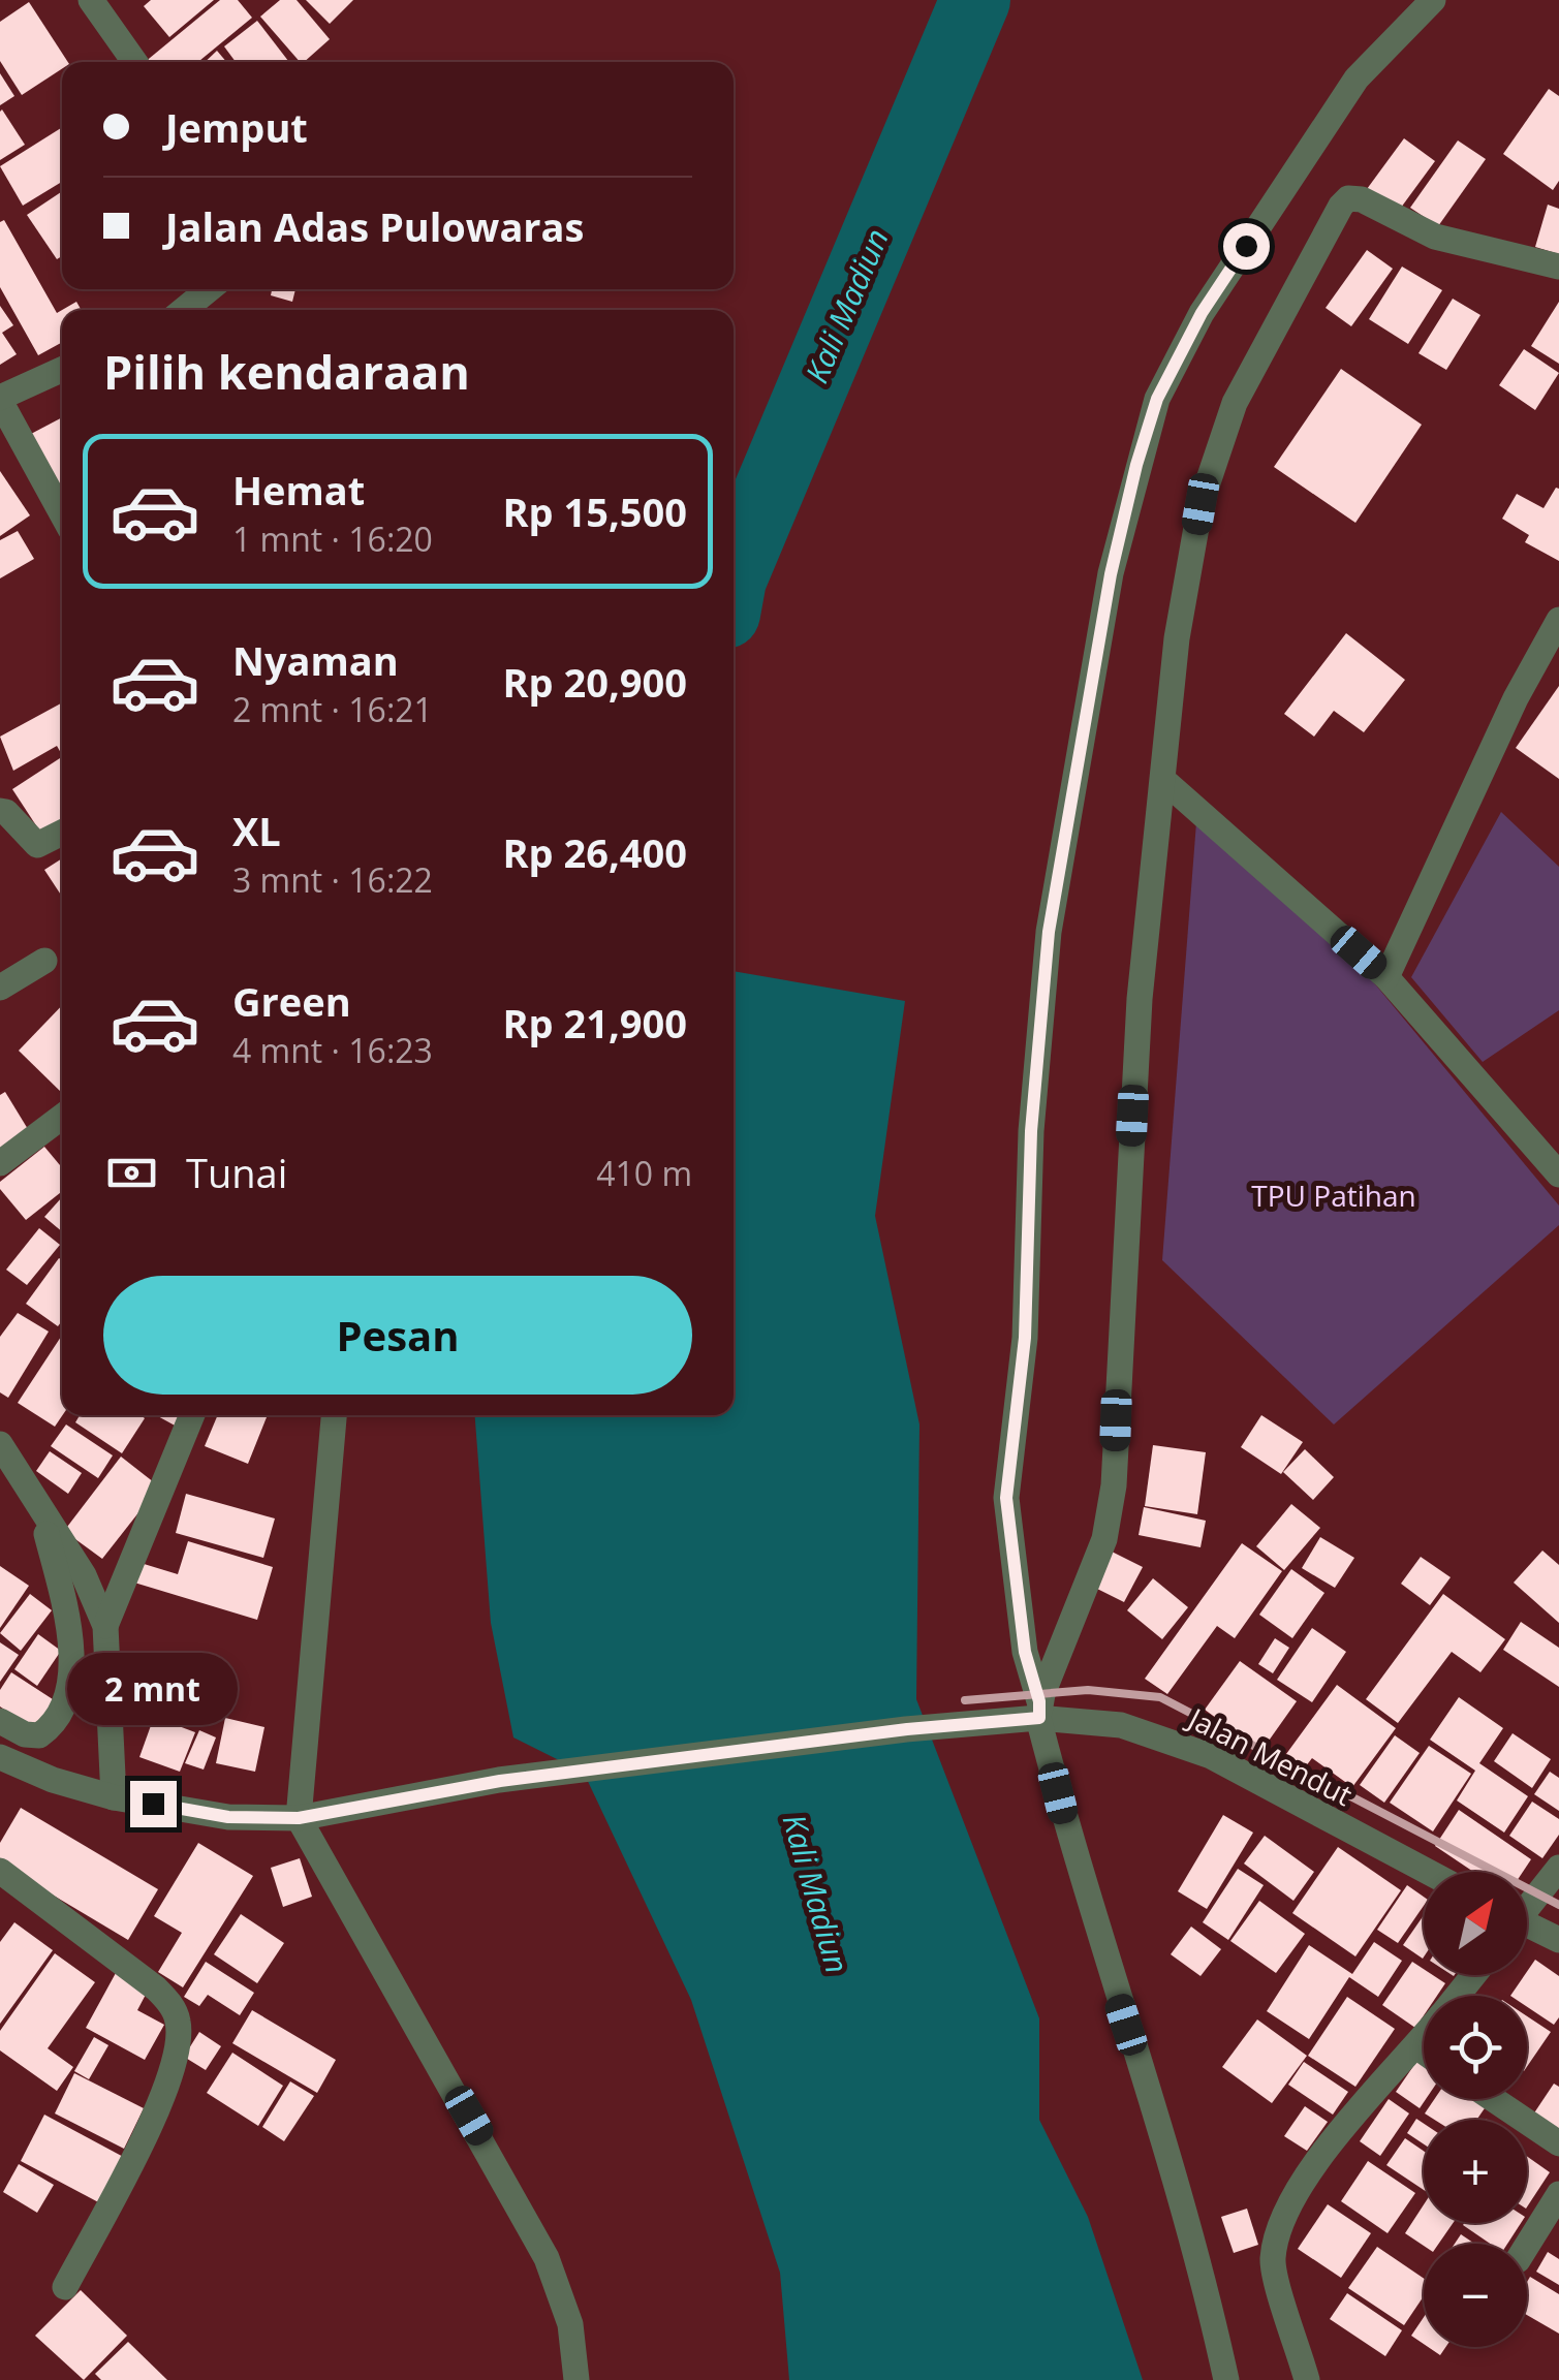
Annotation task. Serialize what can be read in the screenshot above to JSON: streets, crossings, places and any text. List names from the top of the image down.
{
  "streets": {
    "street": ["Jalan Mendut"]
  },
  "water": ["Kali Madiun"],
  "parks": ["TPU Patihan"],
  "north": "top right",
  "page": {
    "banner": ["Jemput", "Jalan Adas Pulowaras"],
    "heading": "Pilih kendaraan",
    "list": [
      {
        "name": "Hemat",
        "note": "1 mnt · 16:20",
        "value": "Rp 15,500"
      },
      {
        "name": "Nyaman",
        "note": "2 mnt · 16:21",
        "value": "Rp 20,900"
      },
      {
        "name": "XL",
        "note": "3 mnt · 16:22",
        "value": "Rp 26,400"
      },
      {
        "name": "Green",
        "note": "4 mnt · 16:23",
        "value": "Rp 21,900"
      }
    ],
    "pay": ["Tunai", "410 m"],
    "buttons": "Pesan",
    "bubble": "2 mnt",
    "map_buttons": ["+", "−"]
  }
}
